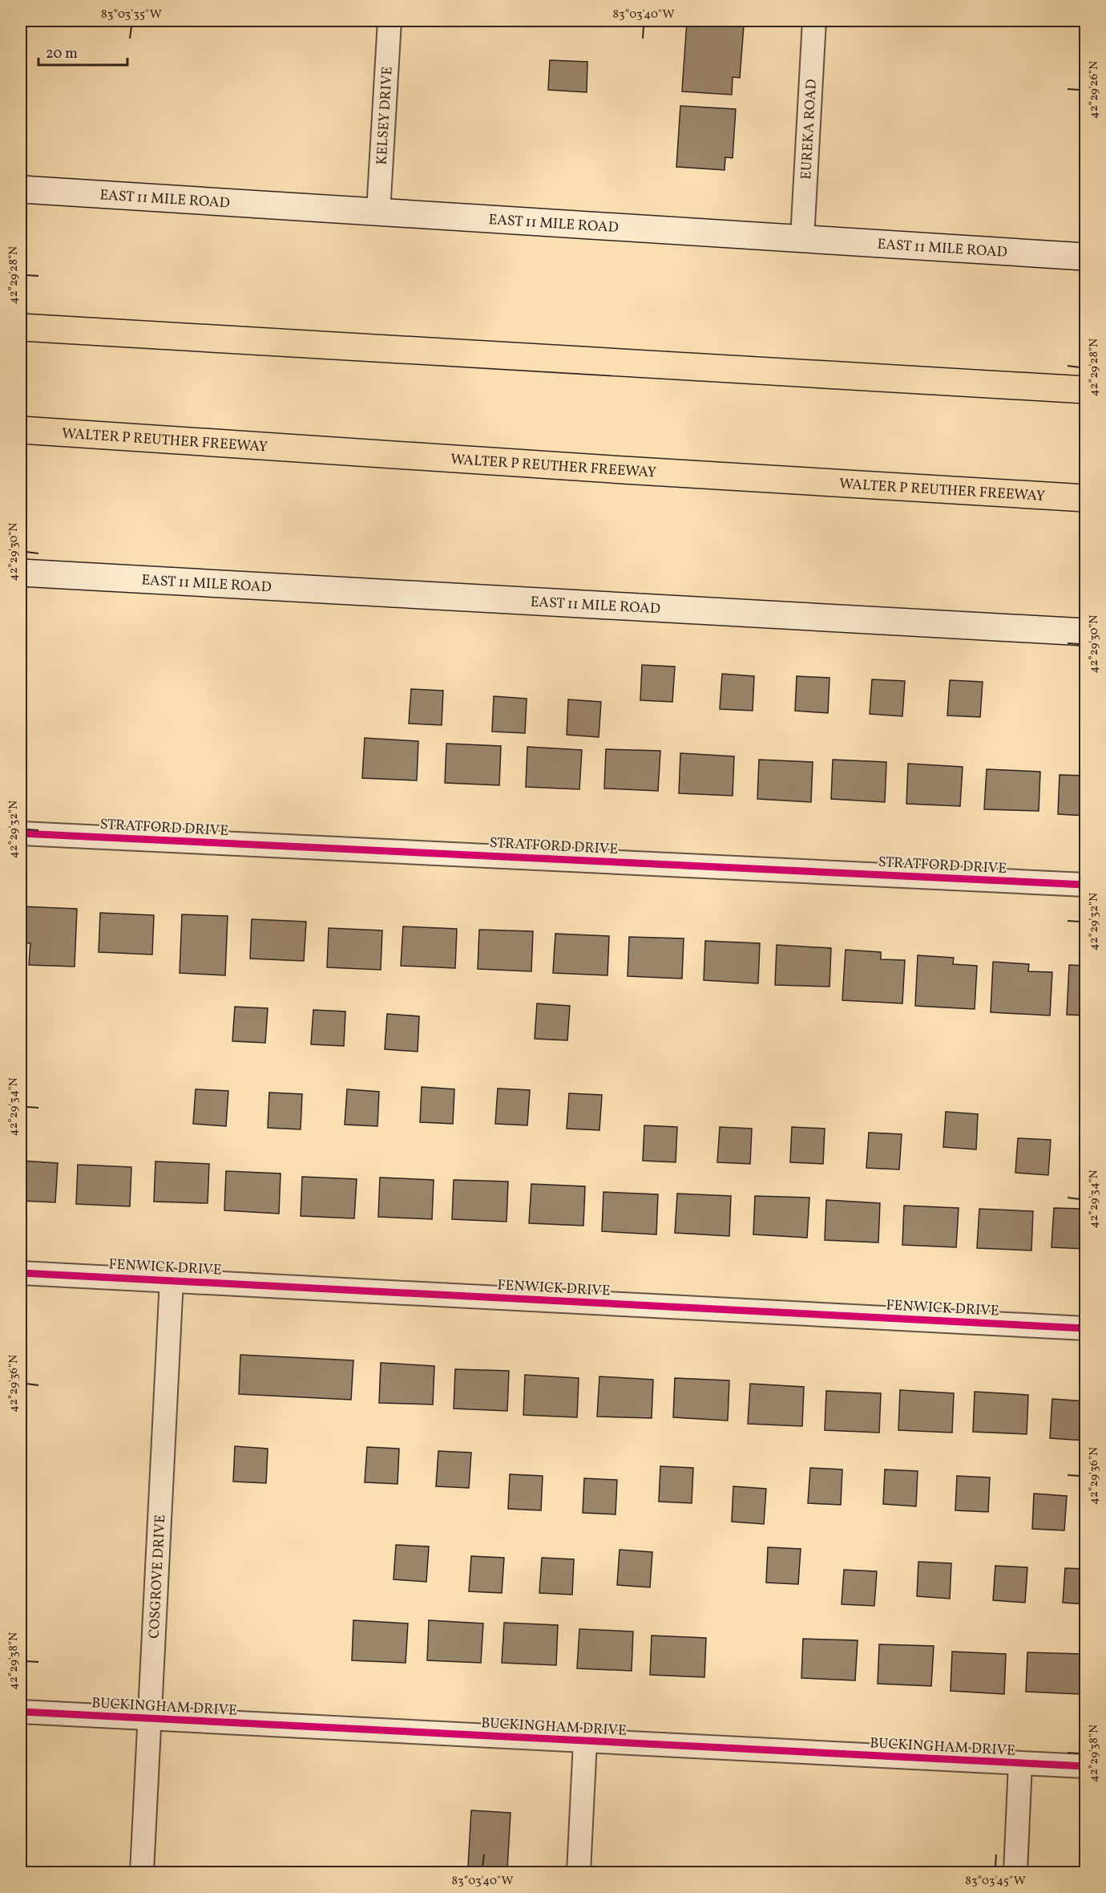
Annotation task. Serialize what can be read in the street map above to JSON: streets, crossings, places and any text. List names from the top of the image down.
{
  "streets": {
    "highway": ["WALTER P REUTHER FREEWAY"],
    "main road": ["EAST 11 MILE ROAD"],
    "street": [
      "KELSEY DRIVE",
      "EUREKA ROAD",
      "STRATFORD DRIVE",
      "FENWICK DRIVE",
      "COSGROVE DRIVE",
      "BUCKINGHAM DRIVE"
    ]
  },
  "crossings": [
    ["KELSEY DRIVE", "EAST 11 MILE ROAD"],
    ["EUREKA ROAD", "EAST 11 MILE ROAD"],
    ["FENWICK DRIVE", "COSGROVE DRIVE"],
    ["COSGROVE DRIVE", "BUCKINGHAM DRIVE"]
  ],
  "scale_bar": "20 m",
  "coordinates": [
    "83°03'35\"W",
    "83°03'40\"W",
    "42°29'26\"N",
    "42°29'28\"N",
    "42°29'30\"N",
    "42°29'32\"N",
    "42°29'34\"N",
    "42°29'36\"N",
    "42°29'38\"N",
    "83°03'45\"W"
  ]
}
